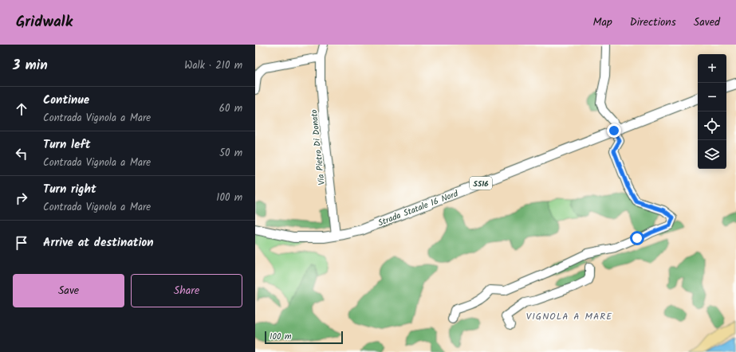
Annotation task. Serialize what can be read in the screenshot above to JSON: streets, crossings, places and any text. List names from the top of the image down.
{
  "streets": {
    "main road": ["SS16", "Strada Statale 16 Nord"],
    "street": ["Via Pietro Di Donato"]
  },
  "crossings": [
    ["Via Pietro Di Donato", "Strada Statale 16 Nord"]
  ],
  "districts": ["VIGNOLA A MARE"],
  "scale_bar": "100 m",
  "page": {
    "header": "Gridwalk",
    "nav": ["Map", "Directions", "Saved"],
    "heading": ["3 min", "Walk · 210 m"],
    "map_buttons": ["+", "−"],
    "list": [
      ["Continue", "Contrada Vignola a Mare", "60 m"],
      ["Turn left", "Contrada Vignola a Mare", "50 m"],
      ["Turn right", "Contrada Vignola a Mare", "100 m"],
      "Arrive at destination"
    ],
    "buttons": ["Save", "Share"],
    "scale": "100 m"
  }
}
